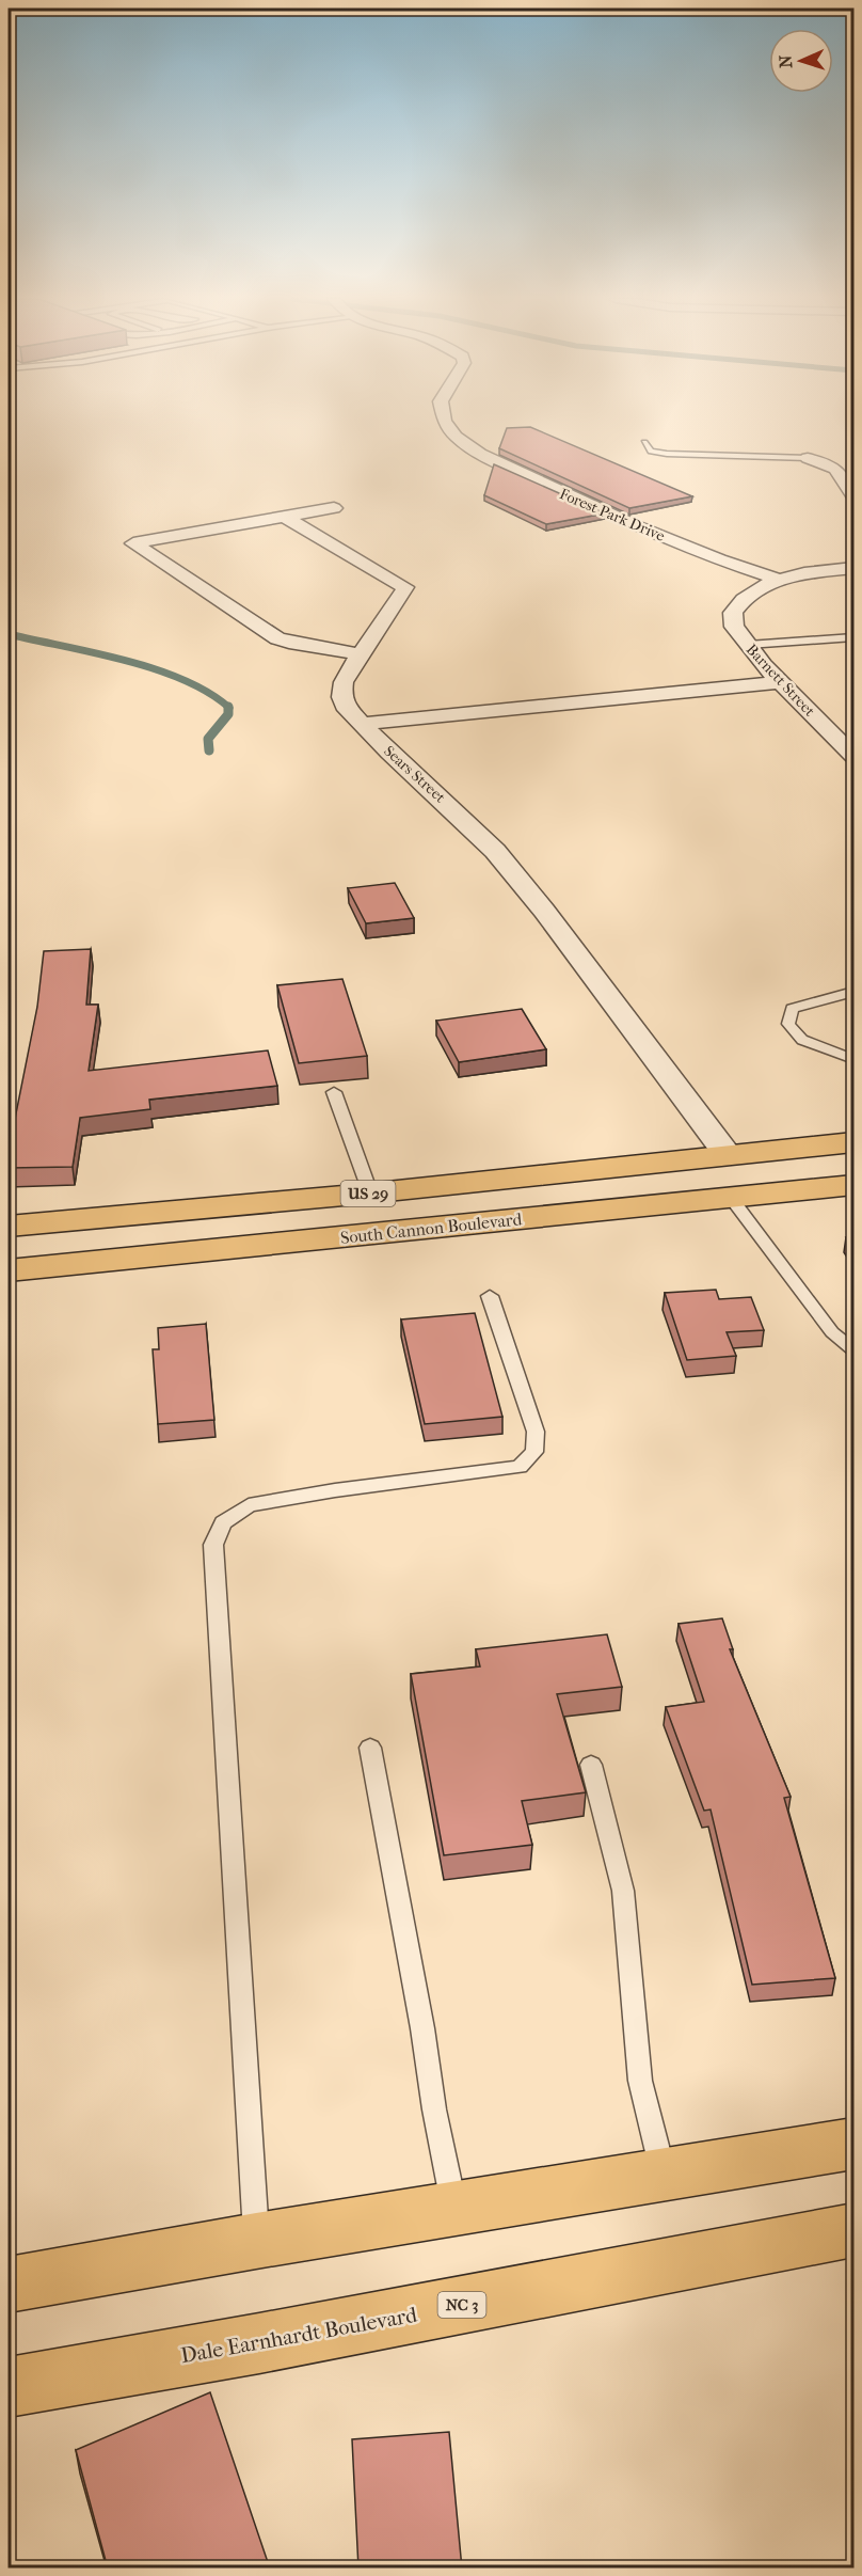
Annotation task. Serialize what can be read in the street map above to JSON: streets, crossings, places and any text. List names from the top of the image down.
{
  "streets": {
    "main road": [
      "US 29",
      "South Cannon Boulevard",
      "NC 3",
      "Dale Earnhardt Boulevard"
    ],
    "street": ["Forest Park Drive", "Barnett Street", "Sears Street"]
  },
  "crossings": [
    ["Forest Park Drive", "Barnett Street"],
    ["Barnett Street", "Sears Street"],
    ["Sears Street", "US 29"]
  ],
  "north": "left"
}
